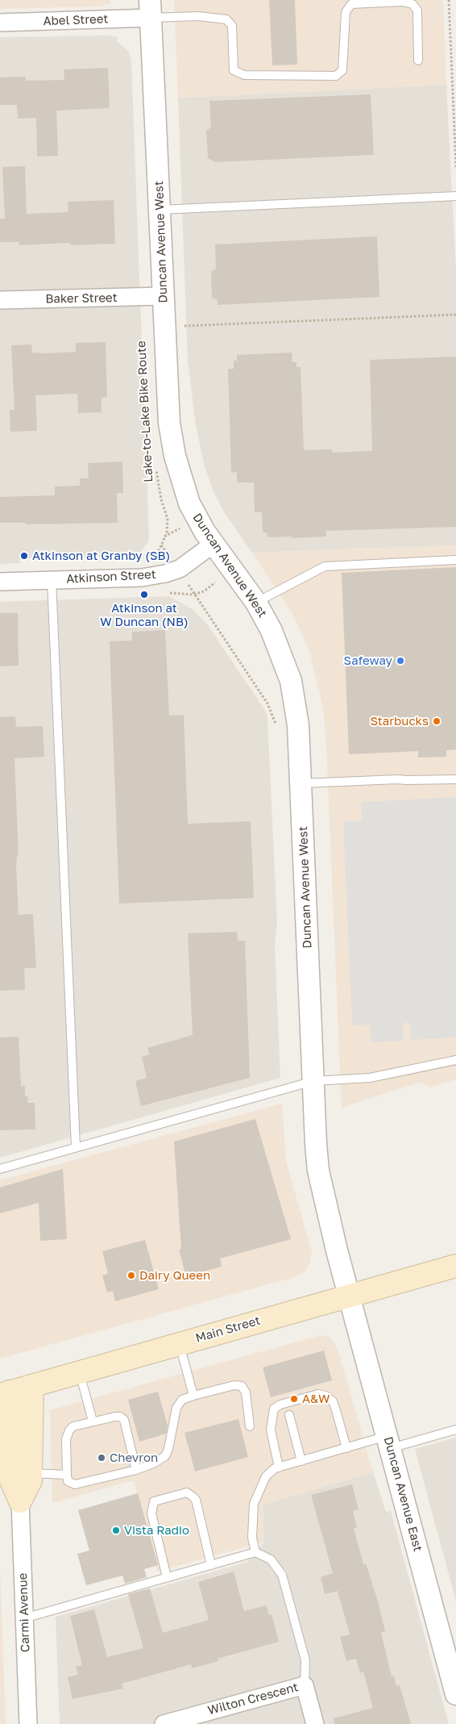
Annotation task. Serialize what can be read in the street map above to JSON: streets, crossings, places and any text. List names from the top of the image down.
{
  "streets": {
    "main road": ["Main Street"],
    "street": [
      "Abel Street",
      "Duncan Avenue West",
      "Baker Street",
      "Atkinson Street",
      "Duncan Avenue East",
      "Carmi Avenue",
      "Wilton Crescent"
    ],
    "path": ["Lake-to-Lake Bike Route"]
  },
  "crossings": [
    ["Abel Street", "Duncan Avenue West"],
    ["Duncan Avenue West", "Baker Street"],
    ["Duncan Avenue West", "Atkinson Street"],
    ["Duncan Avenue West", "Main Street"],
    ["Duncan Avenue West", "Duncan Avenue East"],
    ["Main Street", "Duncan Avenue East"]
  ],
  "places": [
    "Atkinson at Granby (SB)",
    "Atkinson at W Duncan (NB)",
    "Safeway",
    "Starbucks",
    "Dairy Queen",
    "A&W",
    "Chevron",
    "Vista Radio"
  ]
}
